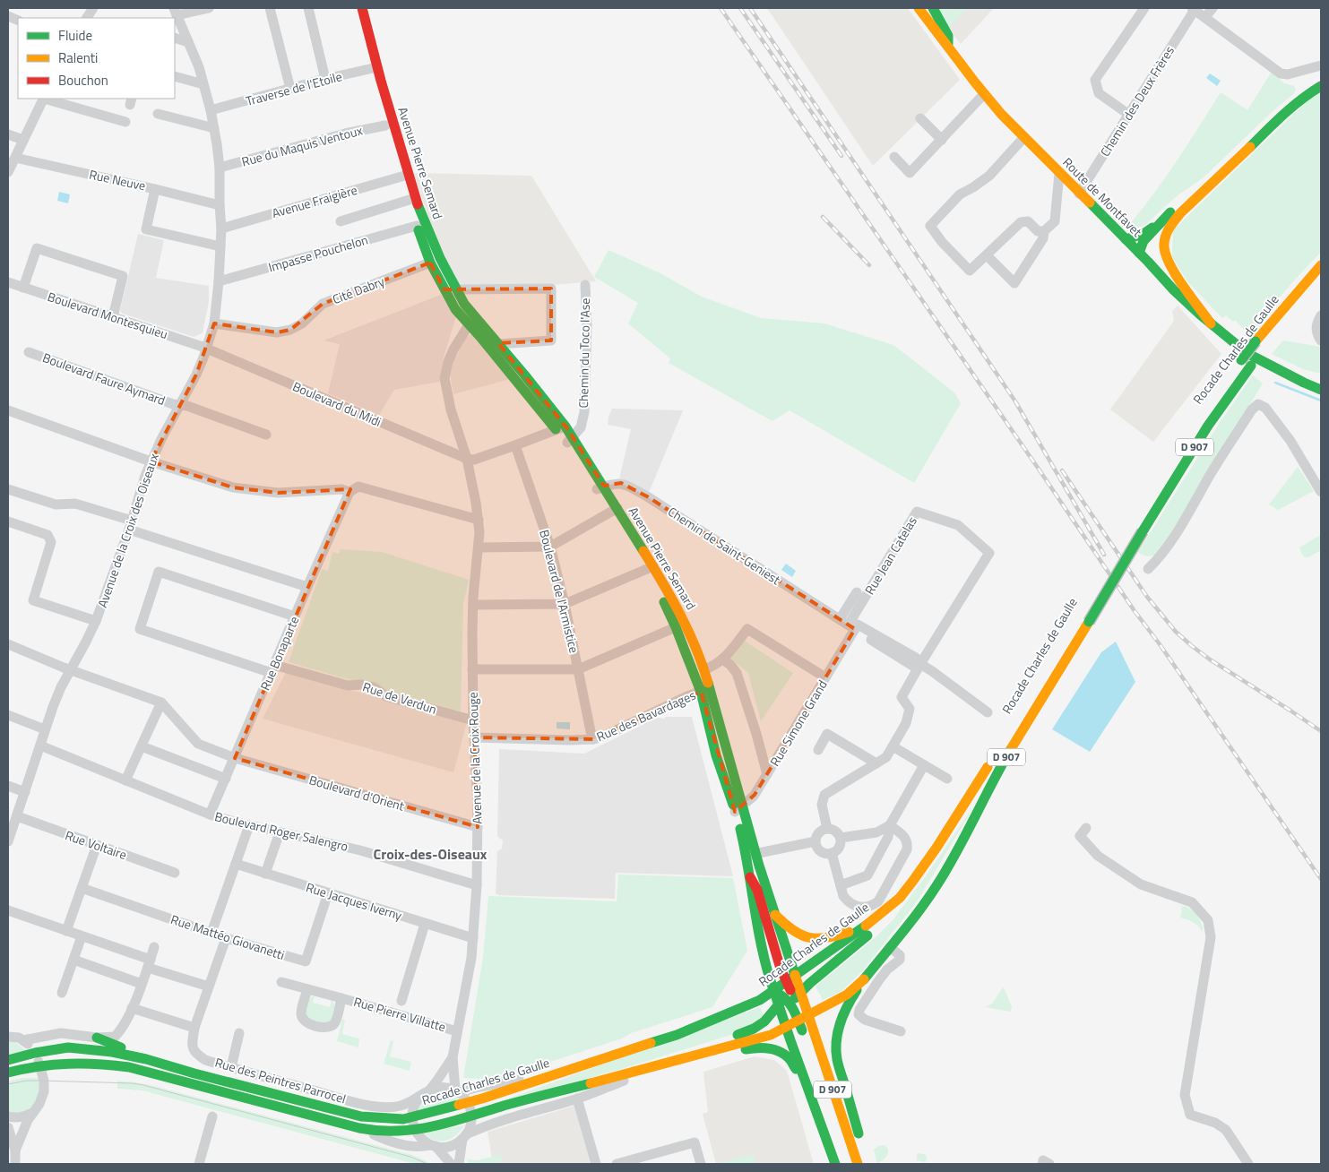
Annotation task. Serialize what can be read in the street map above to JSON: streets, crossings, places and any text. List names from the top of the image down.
{
  "streets": {
    "main road": [
      "Avenue Pierre Semard",
      "Route de Montfavet",
      "Rocade Charles de Gaulle",
      "D 907"
    ],
    "street": [
      "Traverse de l'Etoile",
      "Chemin des Deux Frères",
      "Rue du Maquis Ventoux",
      "Rue Neuve",
      "Avenue Fraigière",
      "Impasse Pouchelon",
      "Cité Dabry",
      "Boulevard Montesquieu",
      "Chemin du Toco l'Ase",
      "Boulevard Faure Aymard",
      "Boulevard du Midi",
      "Avenue de la Croix des Oiseaux",
      "Chemin de Saint-Geniest",
      "Rue Jean Catelas",
      "Boulevard de l'Armistice",
      "Rue Bonaparte",
      "Rue de Verdun",
      "Rue des Bavardages",
      "Rue Simone Grand",
      "Avenue de la Croix Rouge",
      "Boulevard d'Orient",
      "Boulevard Roger Salengro",
      "Rue Voltaire",
      "Rue Jacques Iverny",
      "Rue Mattéo Giovanetti",
      "Rue Pierre Villatte",
      "Rue des Peintres Parrocel"
    ]
  },
  "crossings": [
    ["Traverse de l'Etoile", "Avenue Pierre Semard"],
    ["Traverse de l'Etoile", "Avenue de la Croix des Oiseaux"],
    ["Chemin des Deux Frères", "Route de Montfavet"],
    ["Rue du Maquis Ventoux", "Avenue Pierre Semard"],
    ["Rue du Maquis Ventoux", "Avenue de la Croix des Oiseaux"],
    ["Avenue Pierre Semard", "Avenue Fraigière"],
    ["Avenue Pierre Semard", "Impasse Pouchelon"],
    ["Avenue Pierre Semard", "Cité Dabry"],
    ["Avenue Pierre Semard", "Rocade Charles de Gaulle"],
    ["Avenue Pierre Semard", "Chemin du Toco l'Ase"],
    ["Avenue Pierre Semard", "D 907"],
    ["Avenue Pierre Semard", "Chemin de Saint-Geniest"],
    ["Avenue Pierre Semard", "Rue des Bavardages"],
    ["Avenue Pierre Semard", "Rue Simone Grand"],
    ["Avenue Pierre Semard", "Avenue de la Croix Rouge"],
    ["Rue Neuve", "Avenue de la Croix des Oiseaux"],
    ["Avenue Fraigière", "Avenue de la Croix des Oiseaux"],
    ["Impasse Pouchelon", "Avenue de la Croix des Oiseaux"],
    ["Cité Dabry", "Avenue de la Croix des Oiseaux"],
    ["Boulevard Montesquieu", "Boulevard du Midi"],
    ["Boulevard Montesquieu", "Avenue de la Croix des Oiseaux"],
    ["Rocade Charles de Gaulle", "D 907"],
    ["Boulevard Faure Aymard", "Avenue de la Croix des Oiseaux"],
    ["Boulevard du Midi", "Avenue de la Croix des Oiseaux"],
    ["Boulevard du Midi", "Avenue de la Croix Rouge"],
    ["Avenue de la Croix des Oiseaux", "Boulevard Roger Salengro"],
    ["Avenue de la Croix des Oiseaux", "Rue Voltaire"],
    ["Chemin de Saint-Geniest", "Rue Jean Catelas"],
    ["Chemin de Saint-Geniest", "Rue Simone Grand"],
    ["Rue Jean Catelas", "Rue Simone Grand"],
    ["Boulevard de l'Armistice", "Rue des Bavardages"],
    ["Rue Bonaparte", "Rue de Verdun"],
    ["Rue Bonaparte", "Boulevard d'Orient"],
    ["Rue Bonaparte", "Boulevard Roger Salengro"],
    ["Rue de Verdun", "Avenue de la Croix Rouge"],
    ["Rue des Bavardages", "Avenue de la Croix Rouge"],
    ["Avenue de la Croix Rouge", "Boulevard d'Orient"],
    ["Avenue de la Croix Rouge", "Boulevard Roger Salengro"],
    ["Avenue de la Croix Rouge", "Rue Jacques Iverny"],
    ["Avenue de la Croix Rouge", "Rue Pierre Villatte"],
    ["Avenue de la Croix Rouge", "Rue des Peintres Parrocel"],
    ["Rue Jacques Iverny", "Rue Mattéo Giovanetti"]
  ],
  "districts": ["Croix-des-Oiseaux"],
  "legend": ["Fluide", "Ralenti", "Bouchon"]
}
